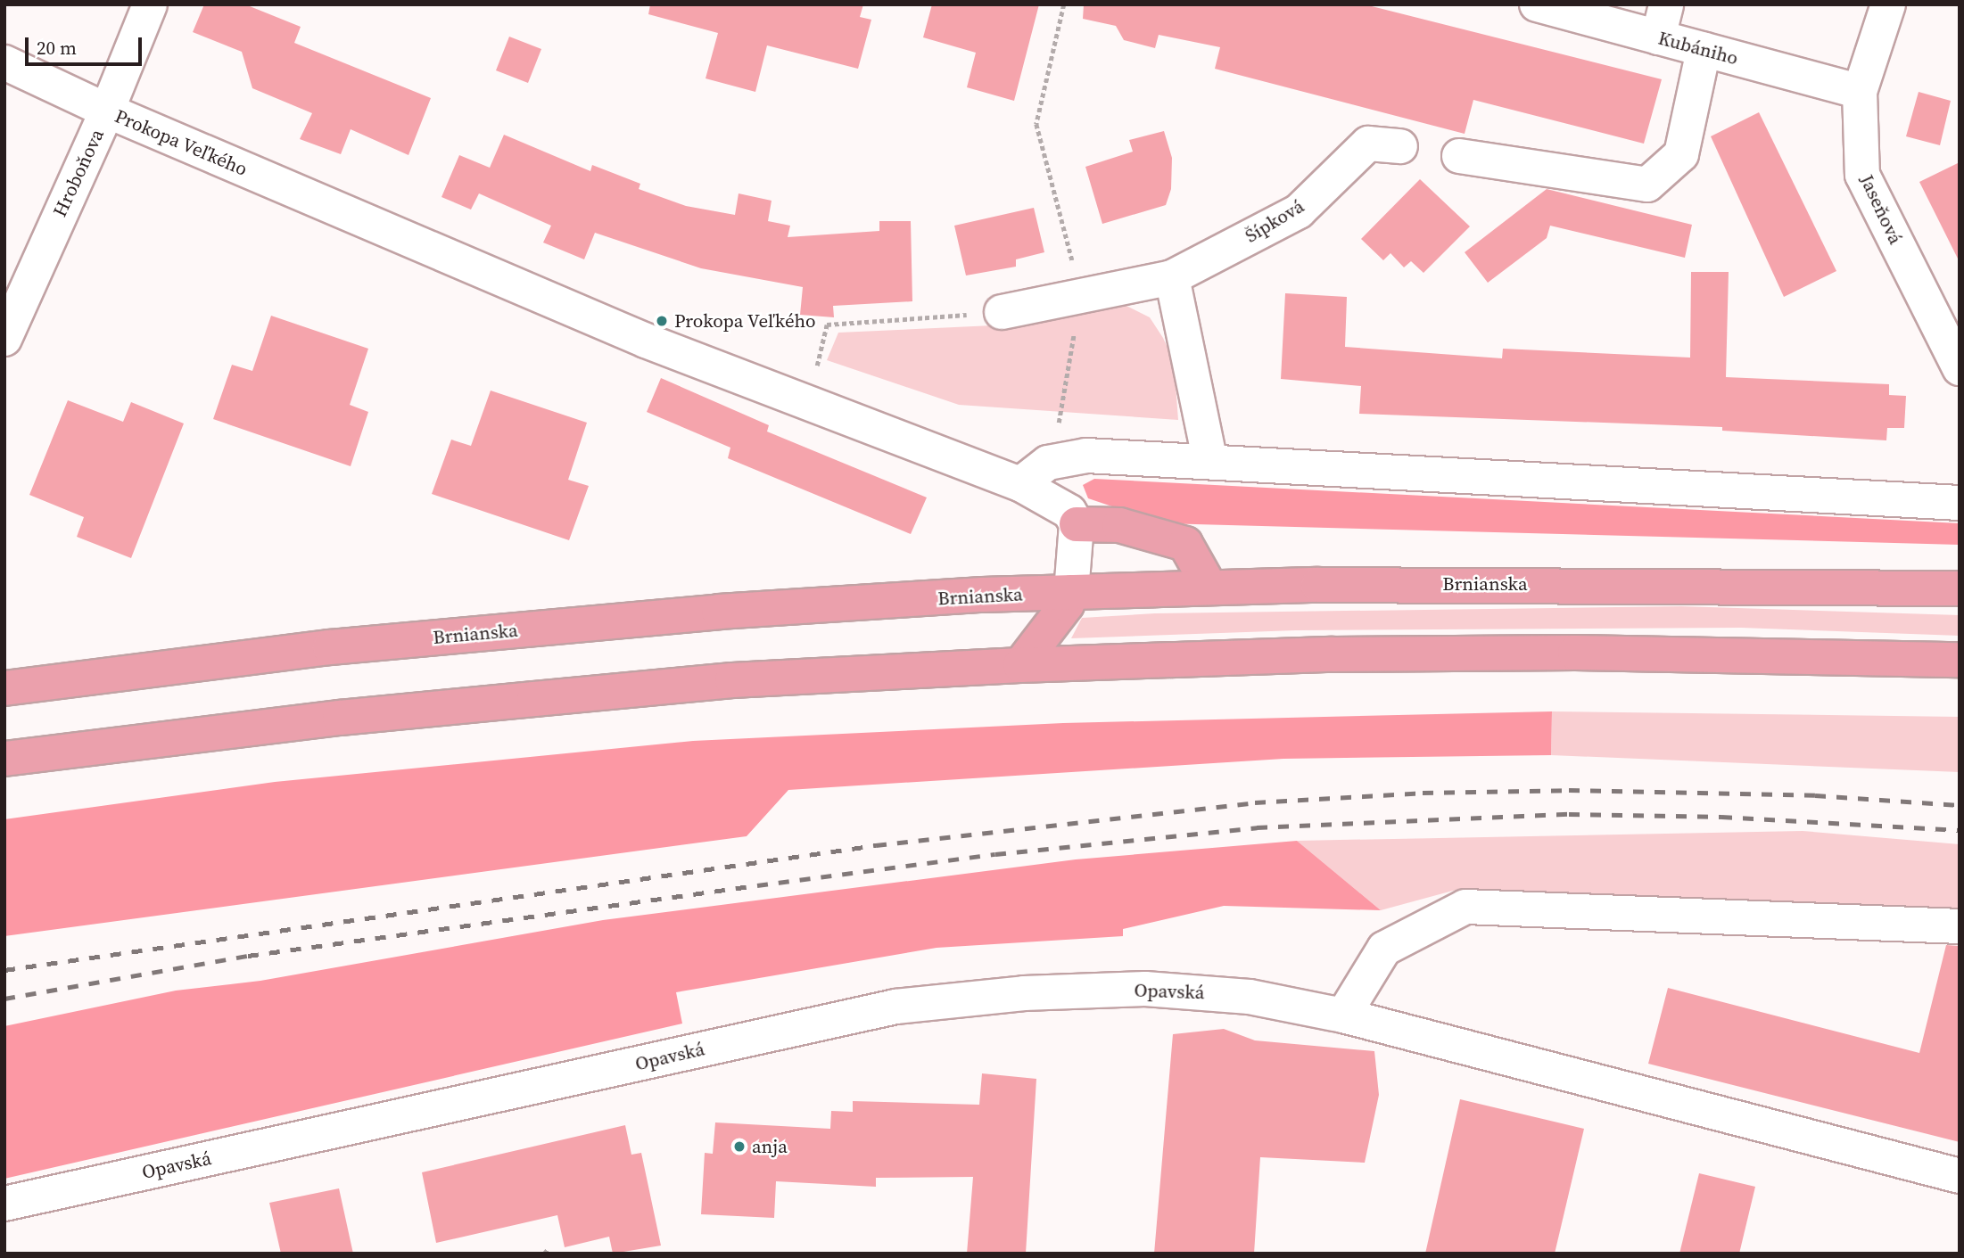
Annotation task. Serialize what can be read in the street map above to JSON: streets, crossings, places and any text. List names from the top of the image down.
{
  "streets": {
    "main road": ["Brnianska"],
    "street": [
      "Kubániho",
      "Prokopa Veľkého",
      "Hroboňova",
      "Jaseňová",
      "Šípková",
      "Opavská"
    ]
  },
  "crossings": [
    ["Kubániho", "Jaseňová"],
    ["Prokopa Veľkého", "Hroboňova"]
  ],
  "places": ["Prokopa Veľkého", "anja"],
  "scale_bar": "20 m"
}
